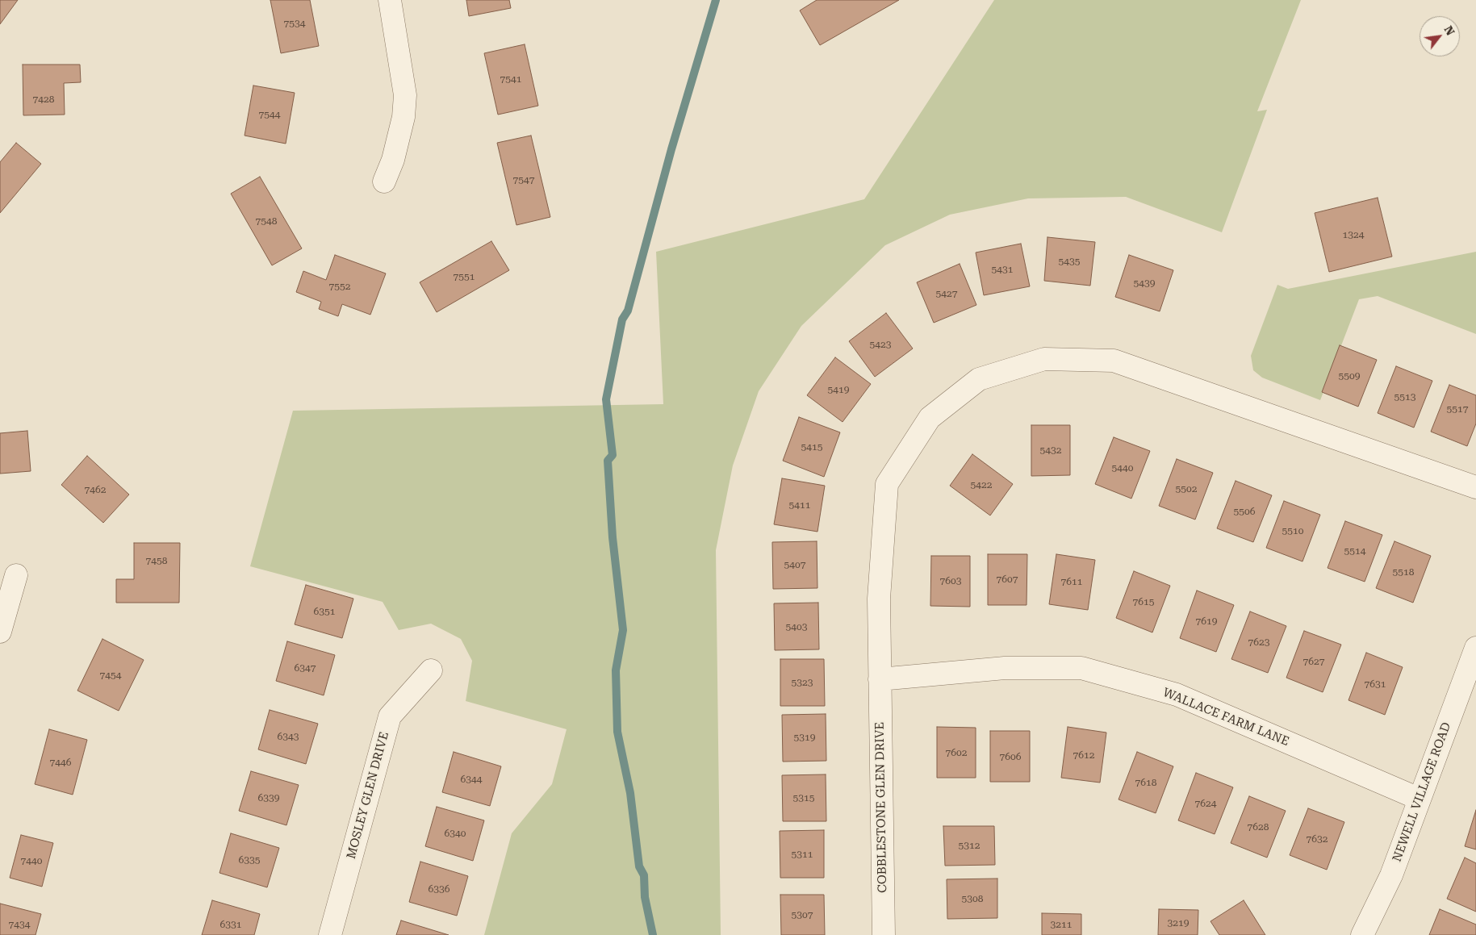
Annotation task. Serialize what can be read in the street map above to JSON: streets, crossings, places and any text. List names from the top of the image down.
{
  "streets": {
    "street": [
      "WALLACE FARM LANE",
      "NEWELL VILLAGE ROAD",
      "MOSLEY GLEN DRIVE",
      "COBBLESTONE GLEN DRIVE"
    ]
  },
  "crossings": [
    ["WALLACE FARM LANE", "NEWELL VILLAGE ROAD"],
    ["WALLACE FARM LANE", "COBBLESTONE GLEN DRIVE"]
  ],
  "house_numbers": [
    "7534",
    "7541",
    "7428",
    "7544",
    "7547",
    "7548",
    "1324",
    "5435",
    "5431",
    "7551",
    "5439",
    "7552",
    "5427",
    "5423",
    "5509",
    "5419",
    "5513",
    "5517",
    "5415",
    "5432",
    "5440",
    "5422",
    "5502",
    "7462",
    "5411",
    "5506",
    "5510",
    "5514",
    "7458",
    "5407",
    "5518",
    "7607",
    "7603",
    "7611",
    "7615",
    "6351",
    "7619",
    "5403",
    "7623",
    "7627",
    "6347",
    "7454",
    "5323",
    "7631",
    "6343",
    "5319",
    "7602",
    "7612",
    "7606",
    "7446",
    "6344",
    "7618",
    "6339",
    "5315",
    "7624",
    "7628",
    "6340",
    "7632",
    "5312",
    "5311",
    "6335",
    "7440",
    "6336",
    "5308",
    "5307",
    "3219",
    "7434",
    "6331",
    "3211"
  ],
  "north": "top right"
}
